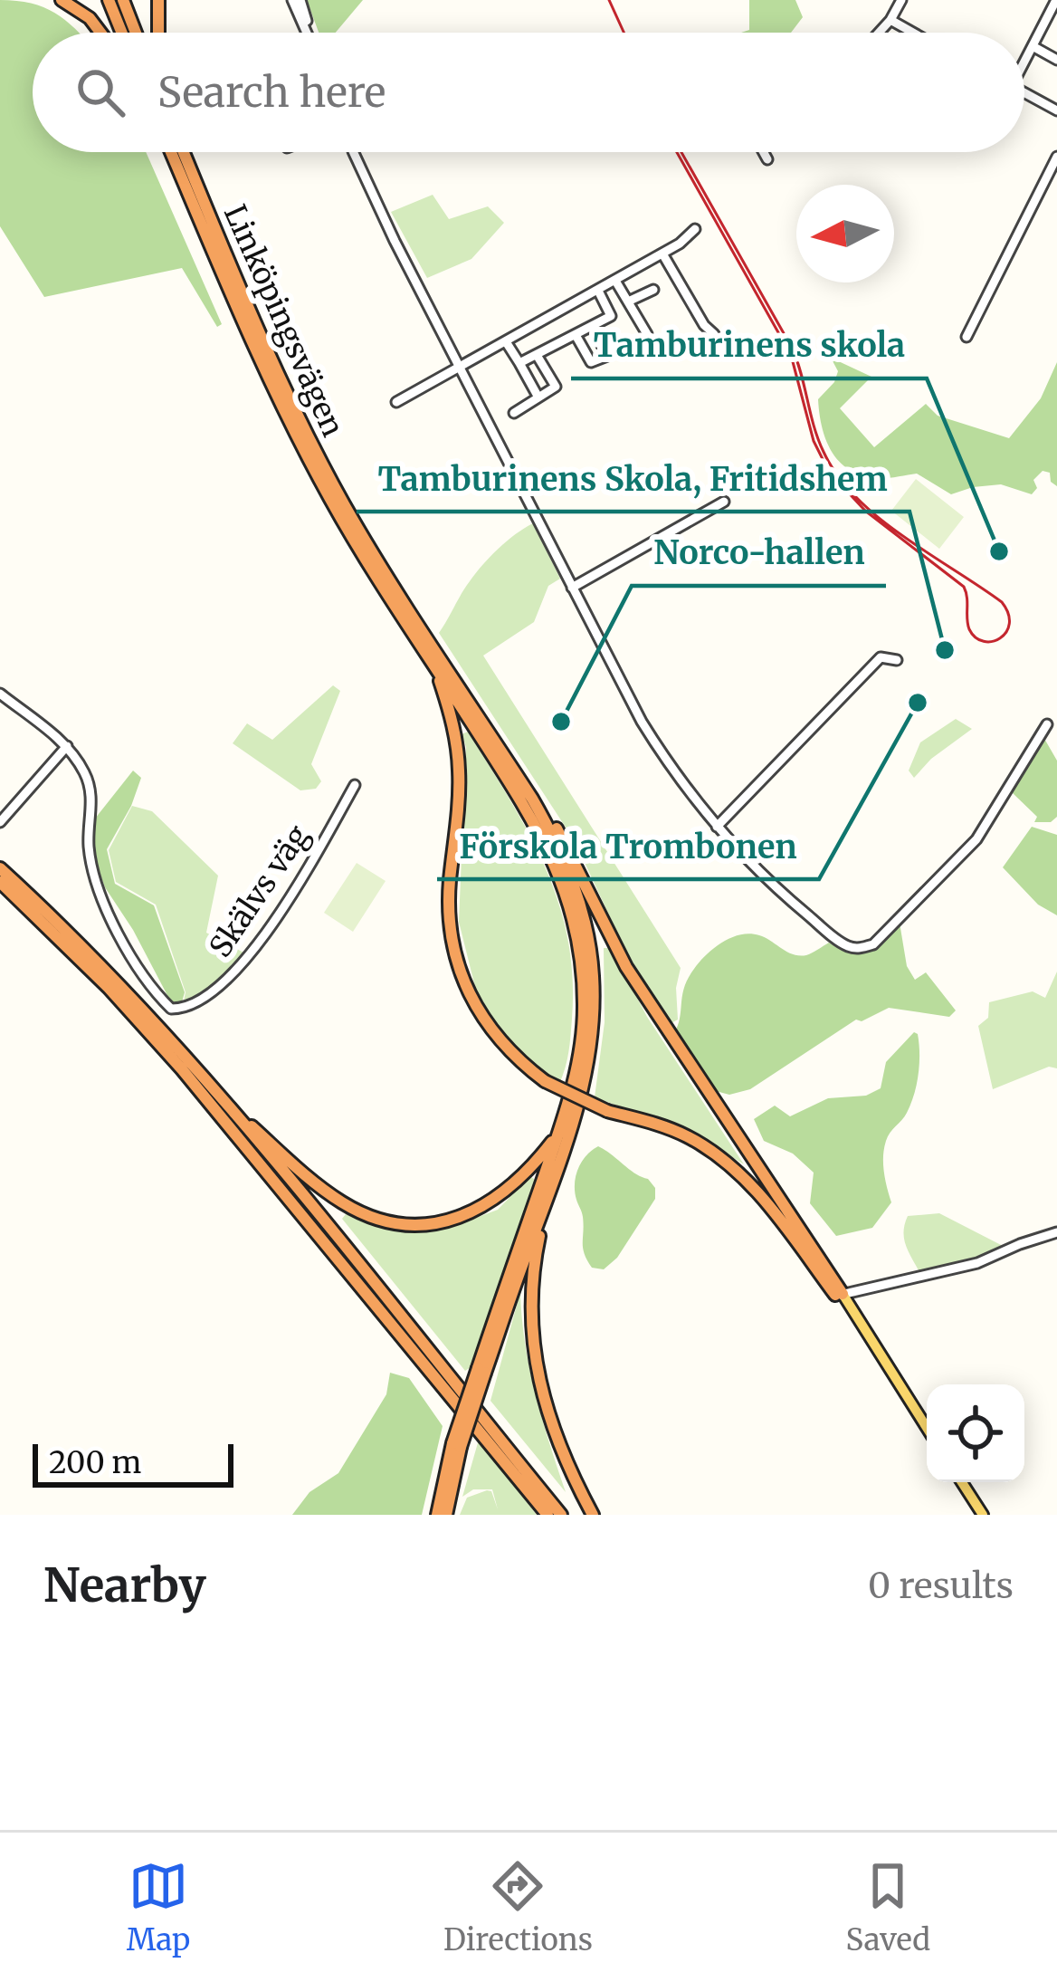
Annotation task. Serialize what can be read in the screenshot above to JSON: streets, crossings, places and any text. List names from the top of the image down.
{
  "streets": {
    "highway": ["Linköpingsvägen"],
    "street": ["Skälvs väg"]
  },
  "places": [
    "Tamburinens skola",
    "Tamburinens Skola, Fritidshem",
    "Förskola Trombonen",
    "Norco-hallen"
  ],
  "scale_bar": "200 m",
  "north": "left",
  "page": {
    "search": "Search here",
    "scale": "200 m",
    "heading": ["Nearby", "0 results"],
    "nav": ["Map", "Directions", "Saved"]
  }
}
